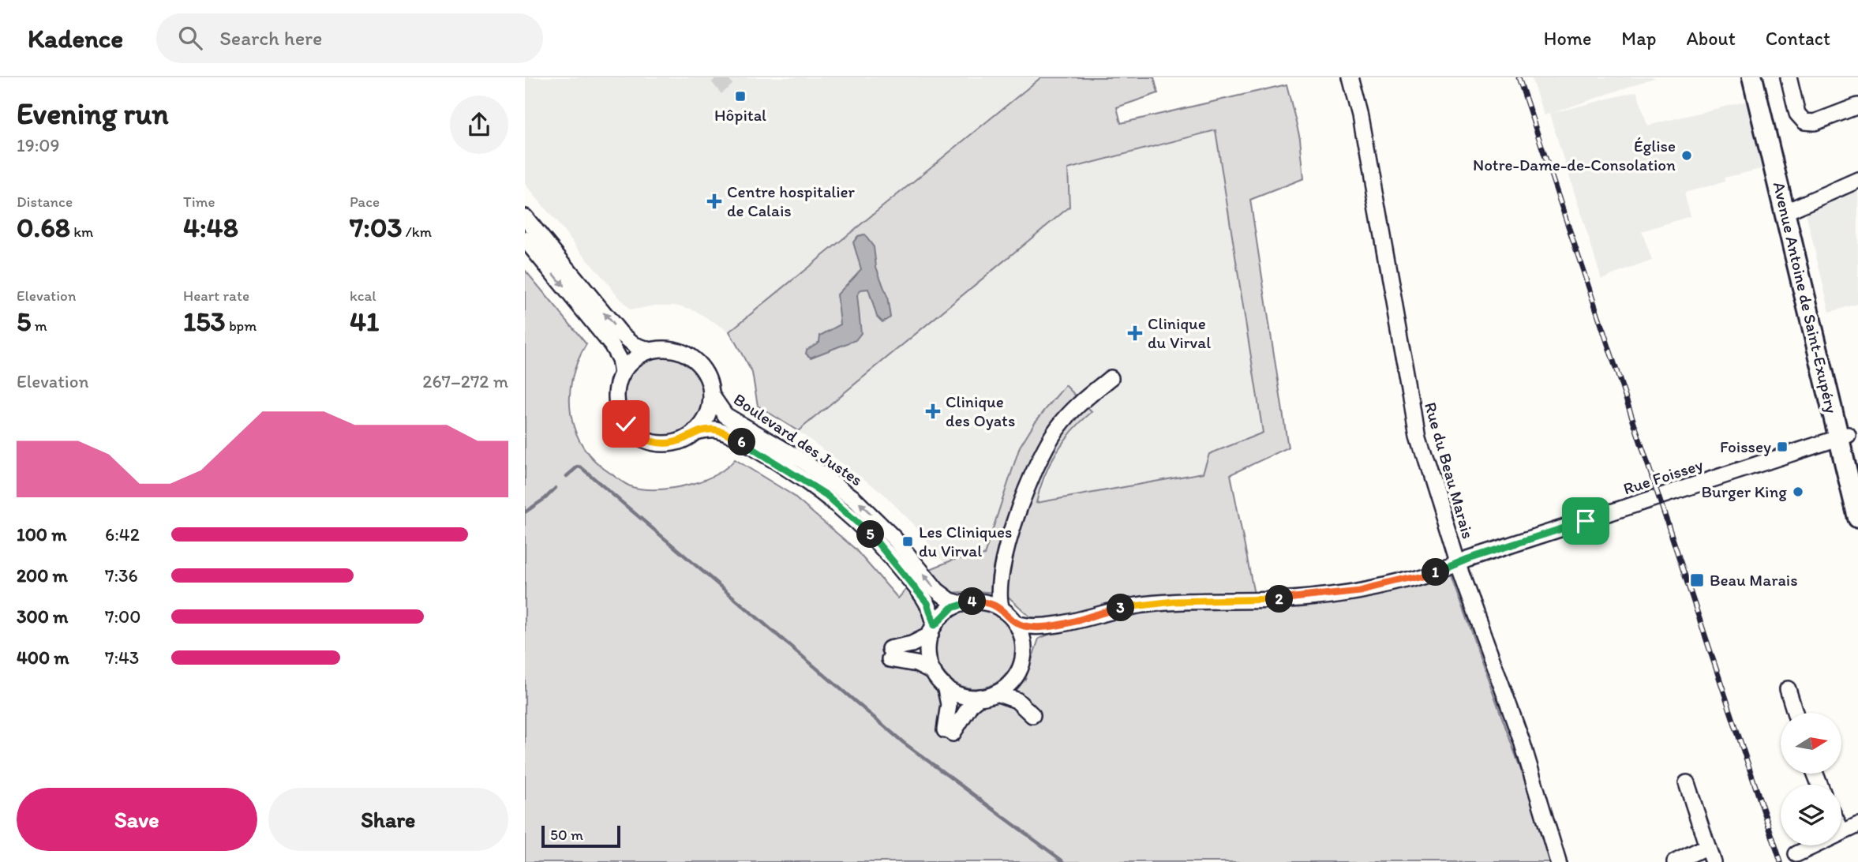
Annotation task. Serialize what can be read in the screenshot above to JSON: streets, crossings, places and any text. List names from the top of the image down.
{
  "streets": {
    "main road": ["Avenue Antoine de Saint-Exupéry"],
    "street": ["Boulevard des Justes", "Rue du Beau Marais", "Rue Foissey"]
  },
  "crossings": [
    ["Avenue Antoine de Saint-Exupéry", "Rue Foissey"],
    ["Rue du Beau Marais", "Rue Foissey"]
  ],
  "places": {
    "transit": [
      "Hôpital",
      "Foissey",
      "Les Cliniques du Virval",
      "Beau Marais"
    ],
    "other": ["Église Notre-Dame-de-Consolation", "Burger King"],
    "health": ["Centre hospitalier de Calais", "Clinique du Virval", "Clinique des Oyats"]
  },
  "scale_bar": "50 m",
  "north": "right",
  "page": {
    "header": "Kadence",
    "search": "Search here",
    "nav": [
      "Home",
      "Map",
      "About",
      "Contact"
    ],
    "heading": ["Evening run", "19:09"],
    "stats": [
      ["Distance", "0.68 km"],
      ["Time", "4:48"],
      ["Pace", "7:03 /km"],
      ["Elevation", "5 m"],
      ["Heart rate", "153 bpm"],
      ["kcal", "41"]
    ],
    "chart": ["Elevation", "267–272 m"],
    "pins": [
      "6",
      "5",
      "1",
      "2",
      "4",
      "3"
    ],
    "list": [
      {
        "name": "100 m",
        "note": "6:42"
      },
      {
        "name": "200 m",
        "note": "7:36"
      },
      {
        "name": "300 m",
        "note": "7:00"
      },
      {
        "name": "400 m",
        "note": "7:43"
      }
    ],
    "buttons": ["Save", "Share"],
    "scale": "50 m"
  }
}
